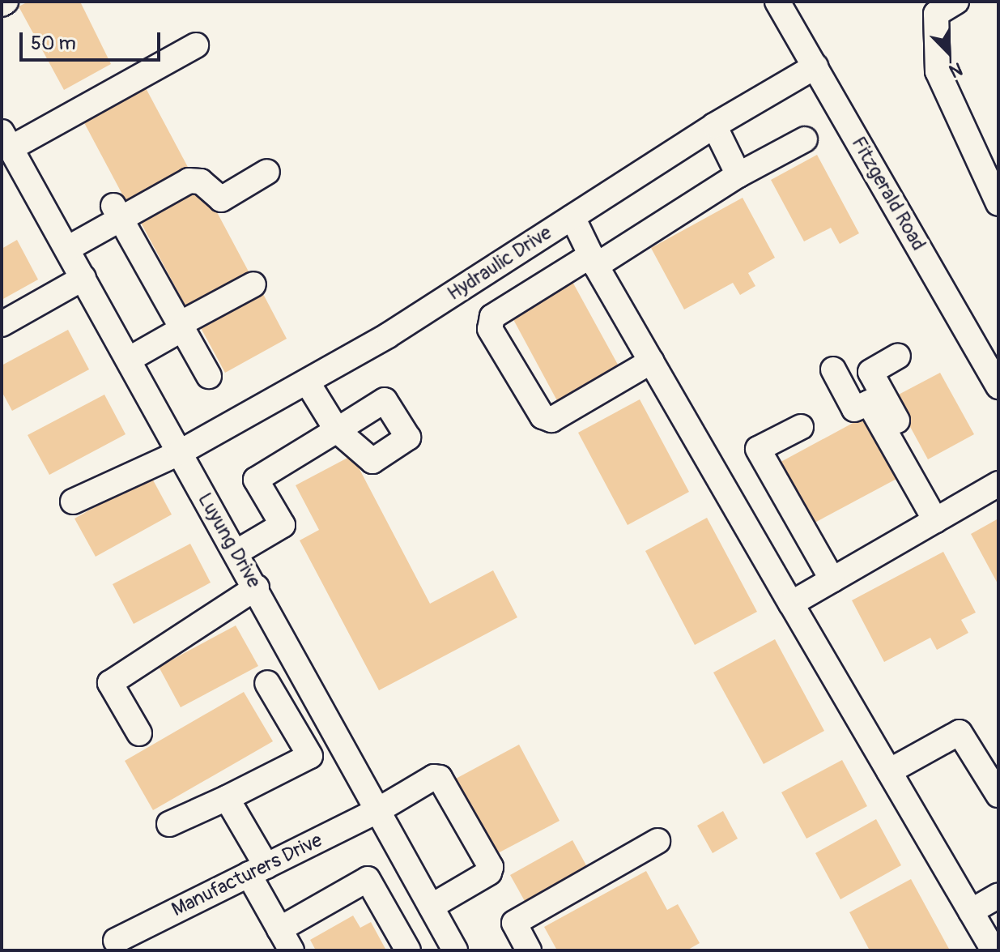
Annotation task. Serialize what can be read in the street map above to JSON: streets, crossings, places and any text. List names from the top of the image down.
{
  "streets": {
    "street": [
      "Fitzgerald Road",
      "Hydraulic Drive",
      "Luyung Drive",
      "Manufacturers Drive"
    ]
  },
  "crossings": [
    ["Fitzgerald Road", "Hydraulic Drive"],
    ["Hydraulic Drive", "Luyung Drive"],
    ["Luyung Drive", "Manufacturers Drive"]
  ],
  "scale_bar": "50 m",
  "north": "bottom right"
}
